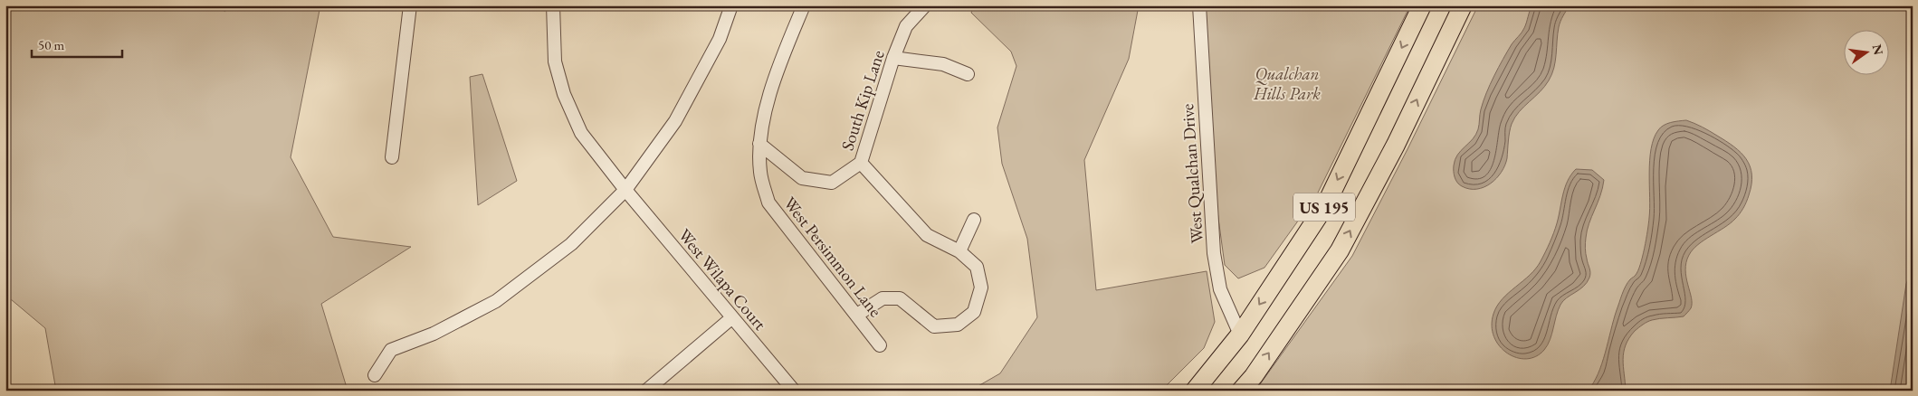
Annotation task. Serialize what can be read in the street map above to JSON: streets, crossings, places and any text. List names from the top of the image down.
{
  "streets": {
    "highway": ["US 195"],
    "street": [
      "South Kip Lane",
      "West Qualchan Drive",
      "West Persimmon Lane",
      "West Wilapa Court"
    ]
  },
  "crossings": [
    ["South Kip Lane", "West Persimmon Lane"],
    ["West Qualchan Drive", "US 195"]
  ],
  "parks": ["Qualchan Hills Park"],
  "scale_bar": "50 m",
  "north": "right"
}
